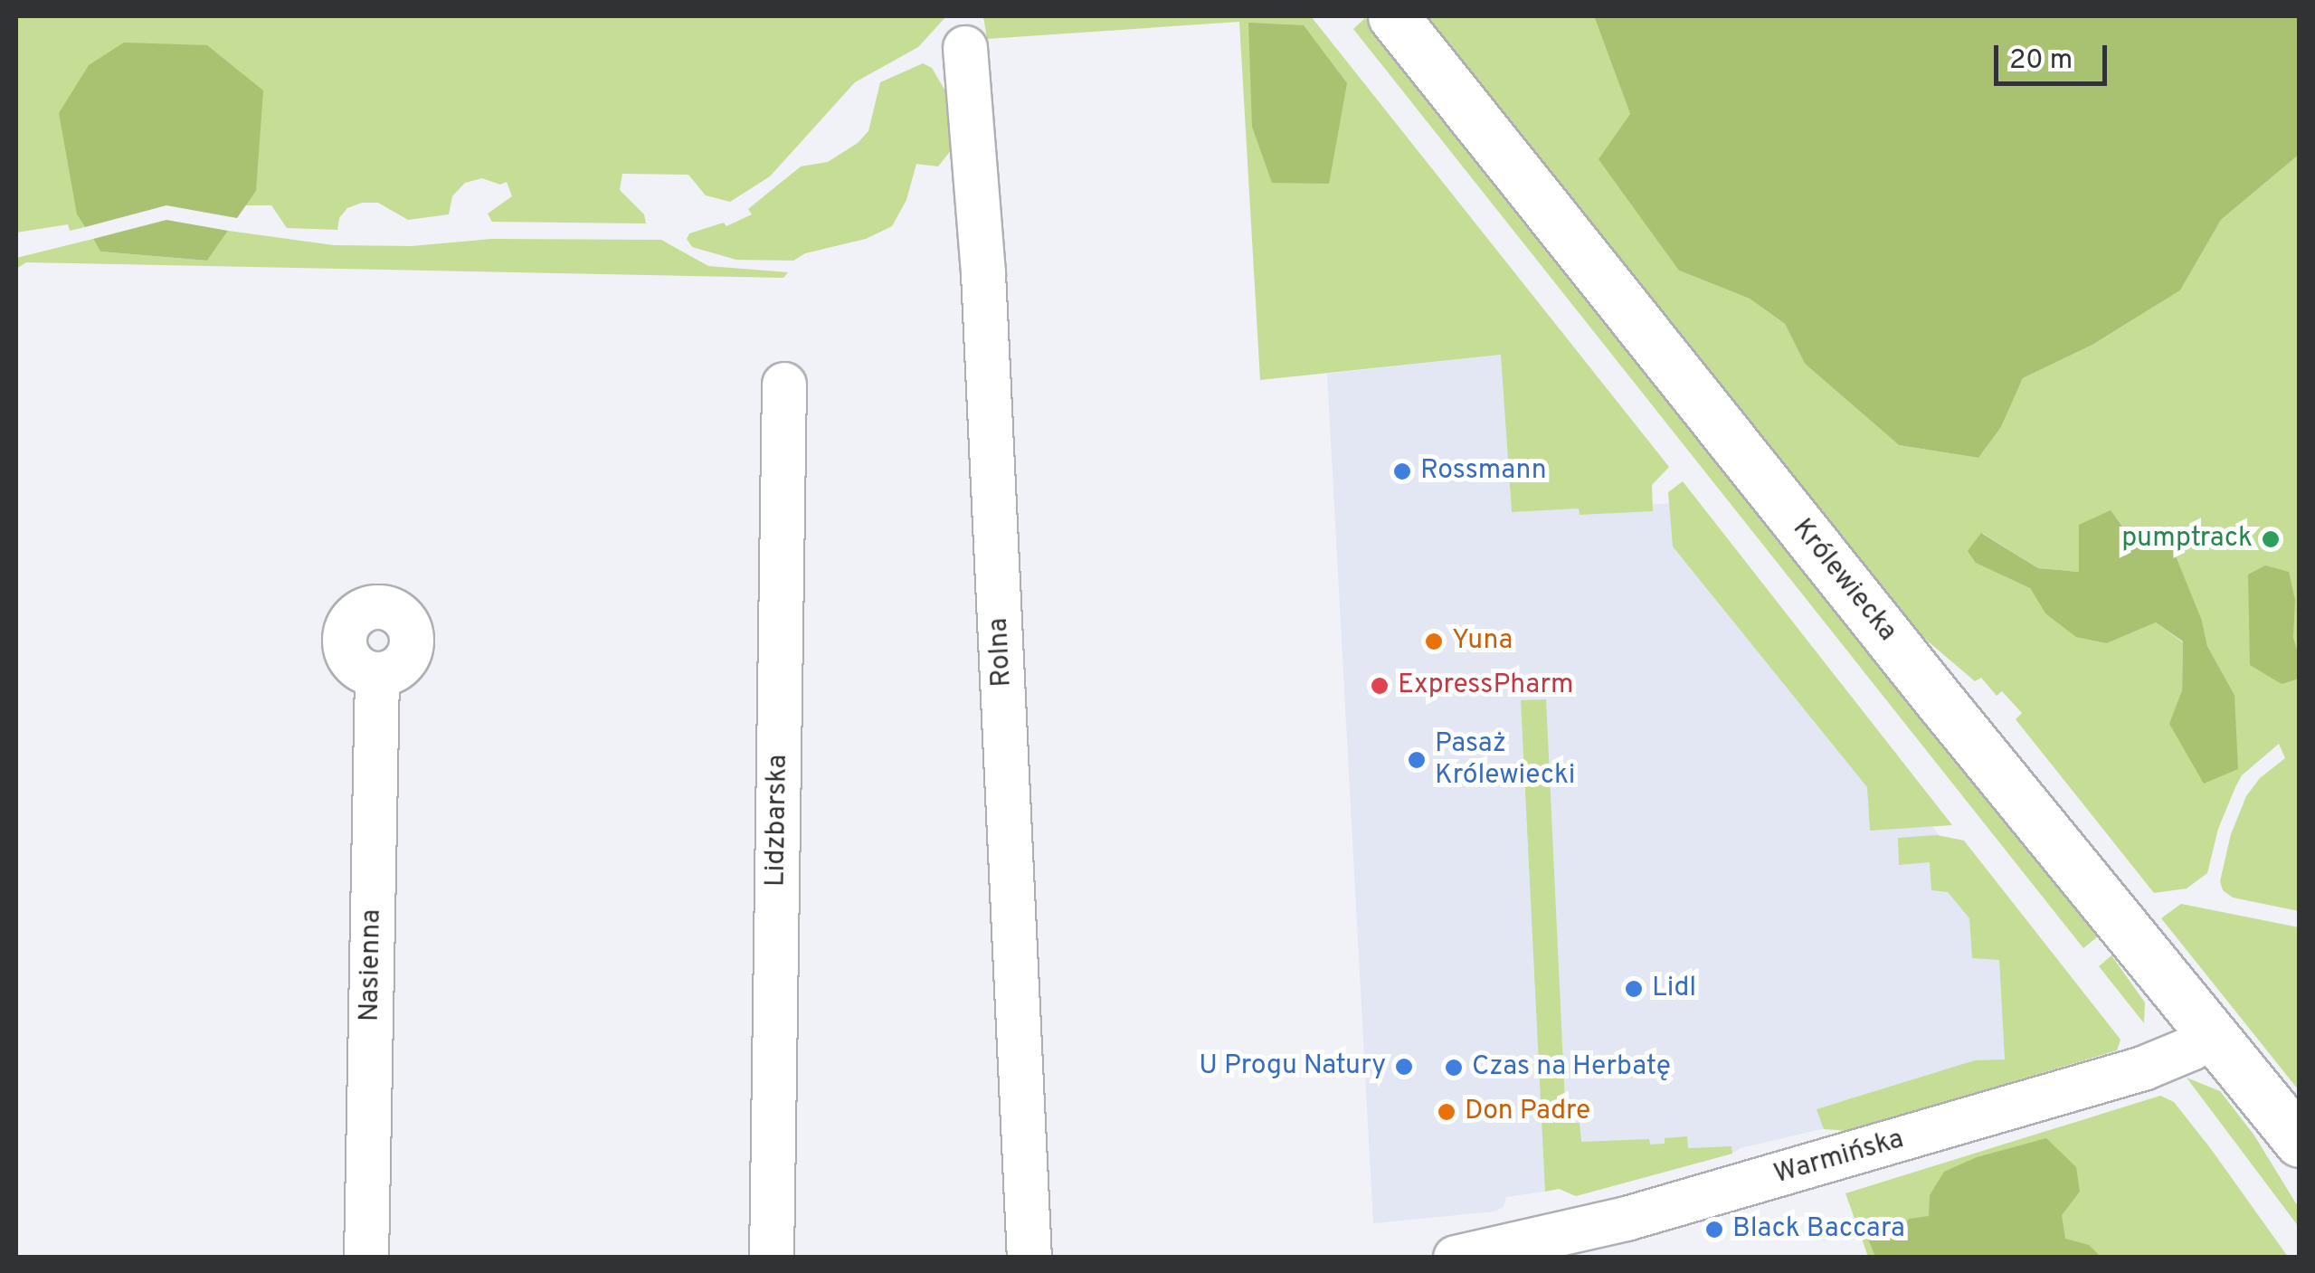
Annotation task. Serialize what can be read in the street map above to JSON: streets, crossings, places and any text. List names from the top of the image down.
{
  "streets": {
    "street": [
      "Królewiecka",
      "Rolna",
      "Lidzbarska",
      "Nasienna",
      "Warmińska"
    ]
  },
  "crossings": [
    ["Królewiecka", "Warmińska"]
  ],
  "places": [
    "Rossmann",
    "pumptrack",
    "Yuna",
    "ExpressPharm",
    "Pasaż Królewiecki",
    "Lidl",
    "U Progu Natury",
    "Czas na Herbatę",
    "Don Padre",
    "Black Baccara"
  ],
  "scale_bar": "20 m"
}
